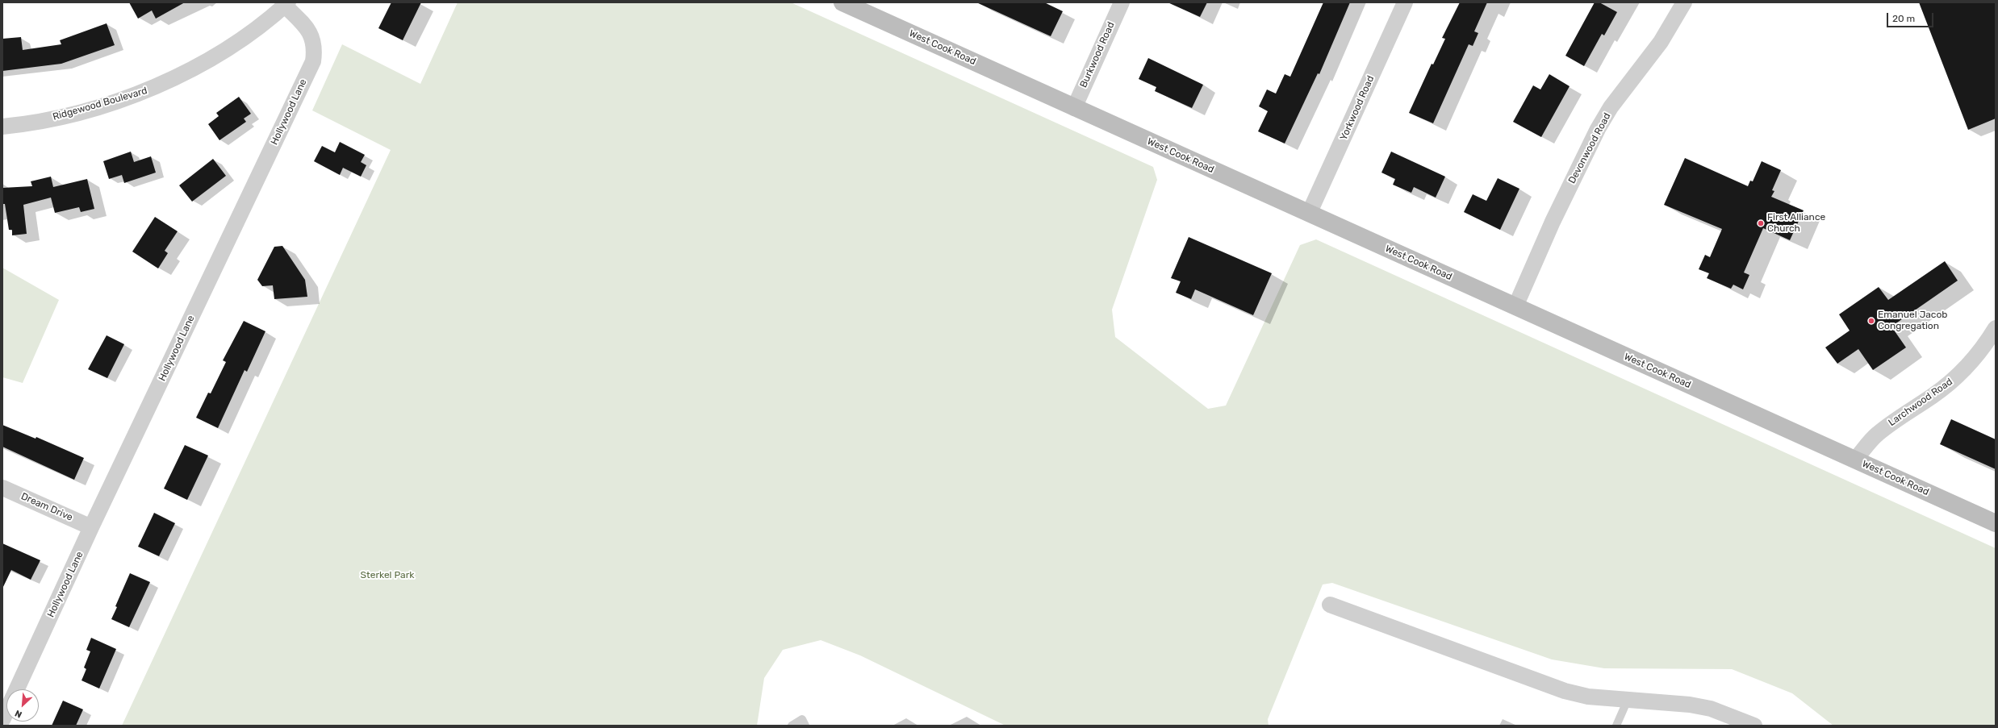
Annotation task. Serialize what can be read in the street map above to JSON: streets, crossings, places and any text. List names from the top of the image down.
{
  "streets": {
    "main road": ["West Cook Road"],
    "street": [
      "Burkwood Road",
      "Ridgewood Boulevard",
      "Yorkwood Road",
      "Hollywood Lane",
      "Devonwood Road",
      "Larchwood Road",
      "Dream Drive"
    ]
  },
  "crossings": [
    ["West Cook Road", "Burkwood Road"],
    ["West Cook Road", "Yorkwood Road"],
    ["West Cook Road", "Devonwood Road"],
    ["West Cook Road", "Larchwood Road"],
    ["Ridgewood Boulevard", "Hollywood Lane"],
    ["Hollywood Lane", "Dream Drive"]
  ],
  "parks": ["Sterkel Park"],
  "places": ["First Alliance Church", "Emanuel Jacob Congregation"],
  "scale_bar": "20 m",
  "north": "bottom left"
}
